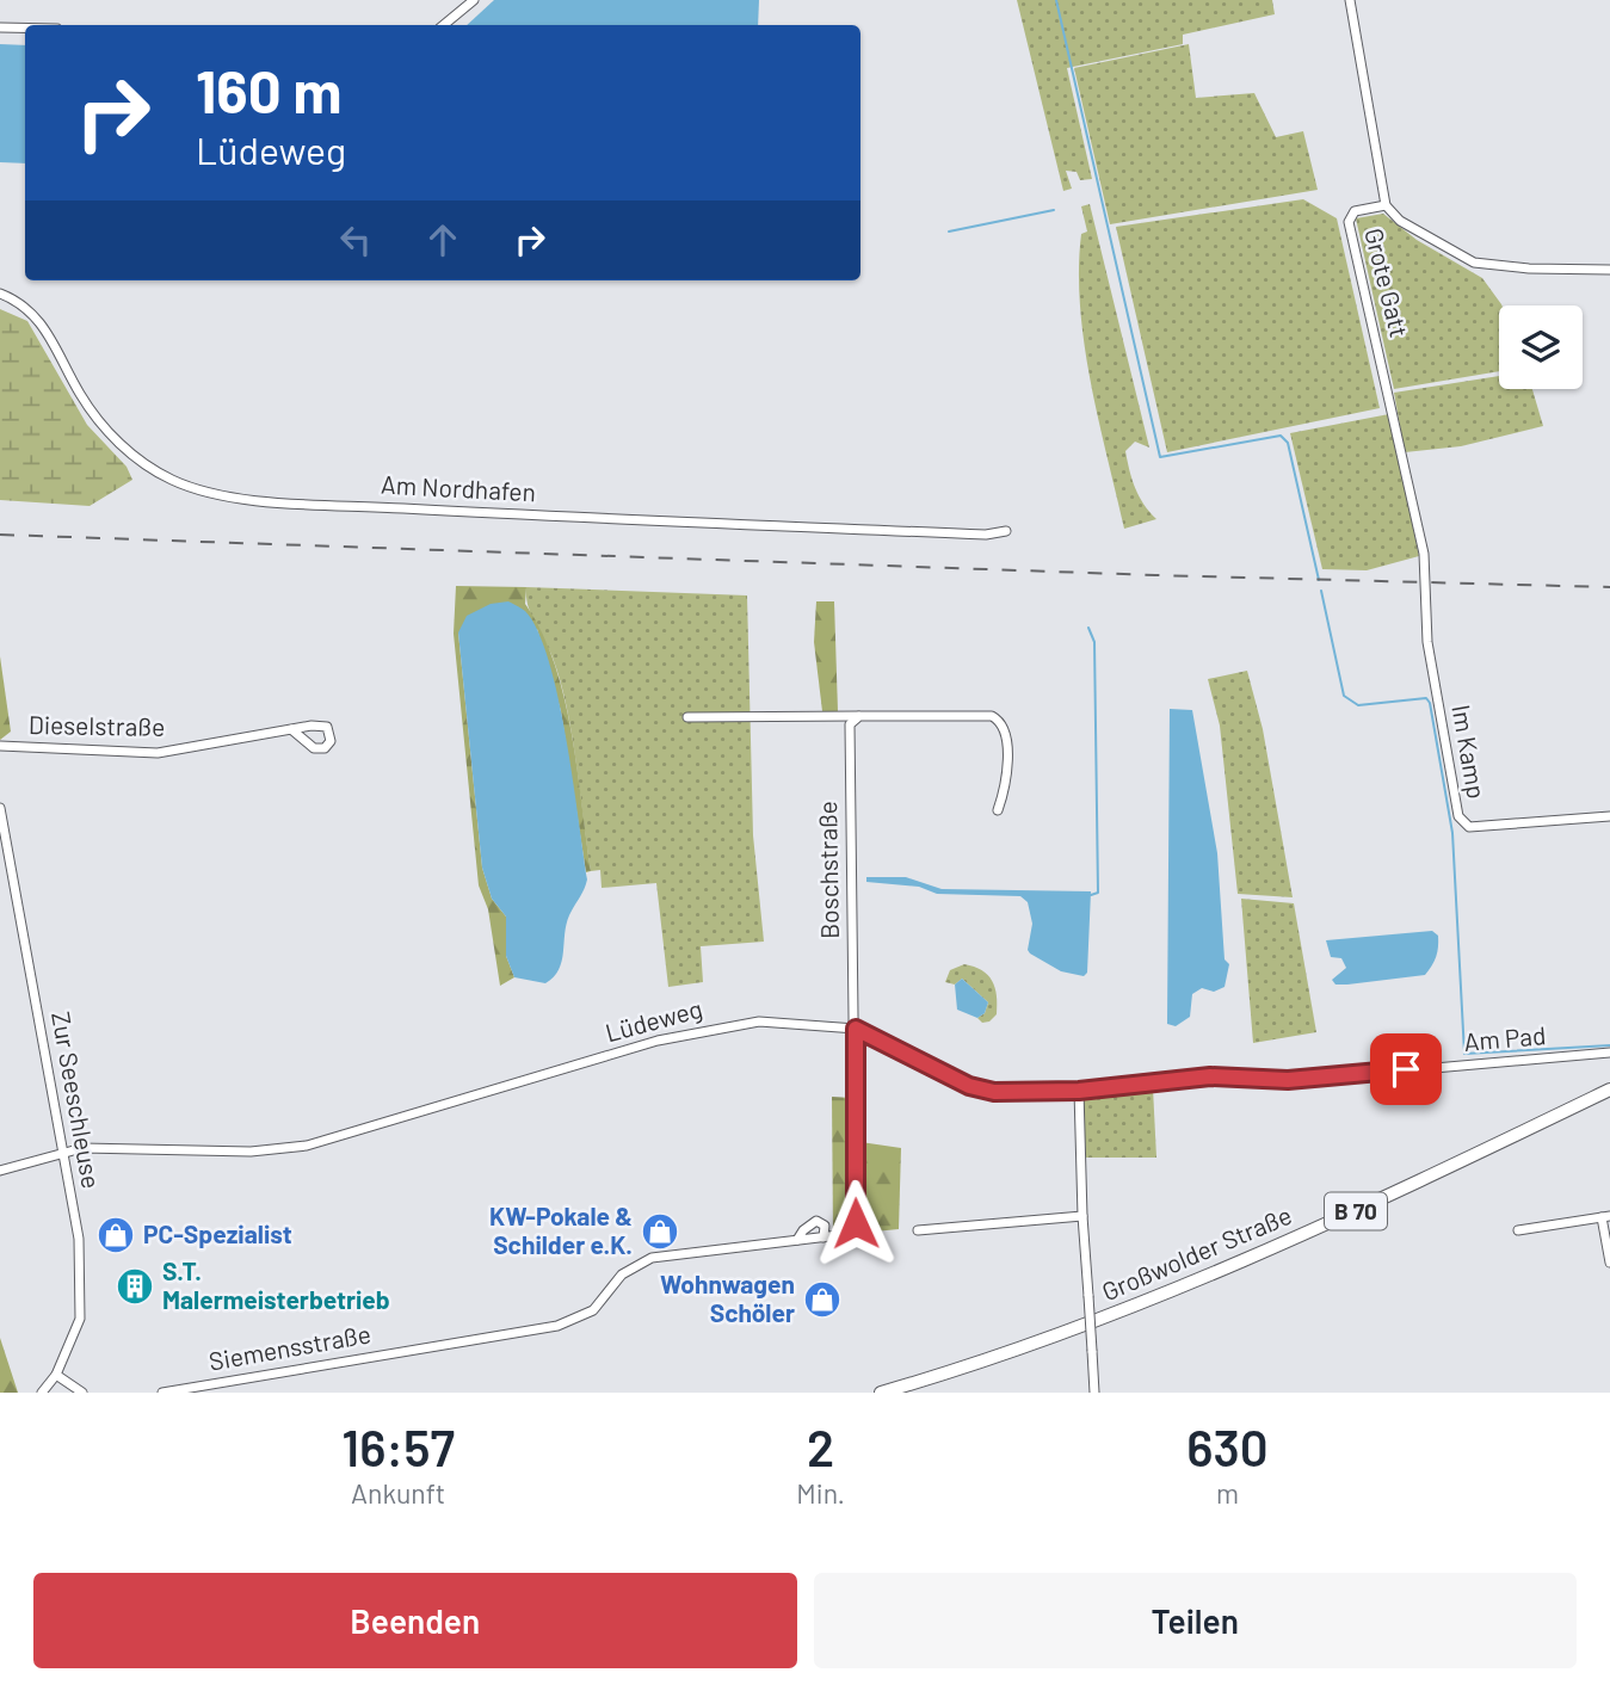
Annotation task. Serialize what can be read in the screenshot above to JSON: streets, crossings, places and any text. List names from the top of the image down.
{
  "streets": {
    "main road": ["B 70", "Großwolder Straße"],
    "street": [
      "Grote Gatt",
      "Am Nordhafen",
      "Dieselstraße",
      "Im Kamp",
      "Boschstraße",
      "Lüdeweg",
      "Am Pad",
      "Zur Seeschleuse",
      "Siemensstraße"
    ]
  },
  "crossings": [
    ["Grote Gatt", "Im Kamp"],
    ["Boschstraße", "Lüdeweg"],
    ["Boschstraße", "Siemensstraße"],
    ["Lüdeweg", "Am Pad"],
    ["Lüdeweg", "Zur Seeschleuse"],
    ["Lüdeweg", "Siemensstraße"]
  ],
  "places": {
    "shop": ["KW-Pokale & Schilder e.K.", "PC-Spezialist", "Wohnwagen Schöler"],
    "building": ["S.T. Malermeisterbetrieb"]
  },
  "page": {
    "turn": ["160 m", "Lüdeweg"],
    "eta": [
      "16:57",
      "Ankunft",
      "2",
      "Min.",
      "630",
      "m"
    ],
    "buttons": ["Beenden", "Teilen"]
  }
}
